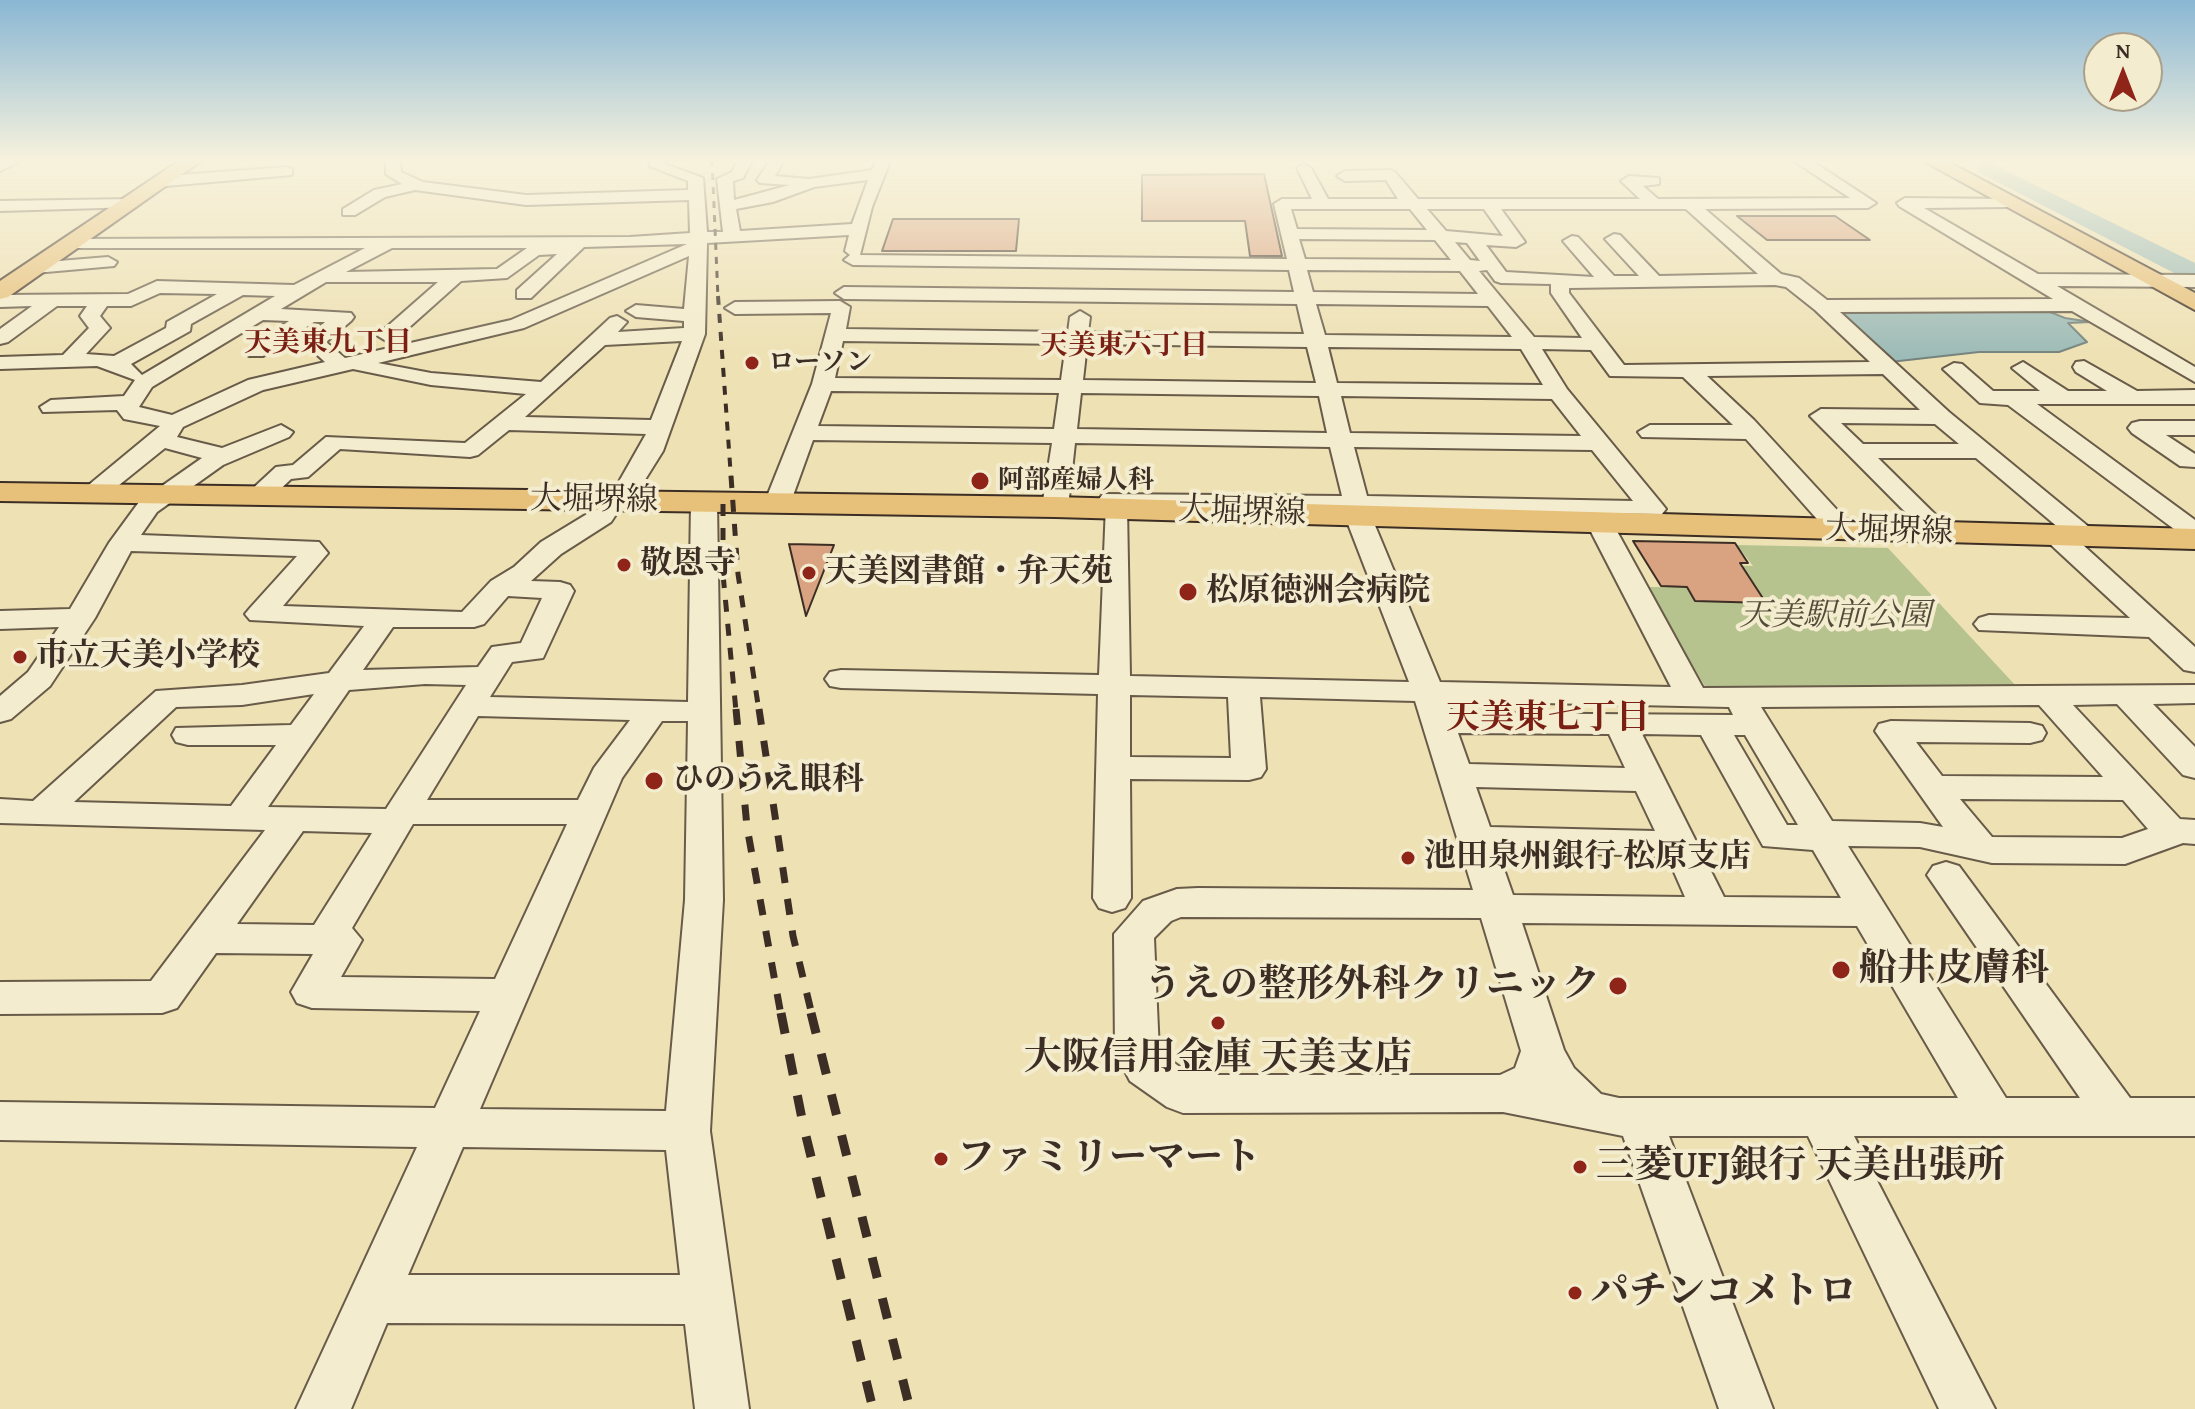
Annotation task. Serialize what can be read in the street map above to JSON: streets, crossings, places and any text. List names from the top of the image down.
{
  "streets": {
    "main road": ["大堀堺線"]
  },
  "districts": ["天美東九丁目", "天美東六丁目", "天美東七丁目"],
  "parks": ["天美駅前公園"],
  "places": [
    "ローソン",
    "阿部産婦人科",
    "敬恩寺",
    "天美図書館・弁天苑",
    "松原徳洲会病院",
    "市立天美小学校",
    "ひのうえ眼科",
    "池田泉州銀行 松原支店",
    "船井皮膚科",
    "うえの整形外科クリニック",
    "大阪信用金庫 天美支店",
    "ファミリーマート",
    "三菱UFJ銀行 天美出張所",
    "パチンコメトロ"
  ],
  "north": "top"
}
